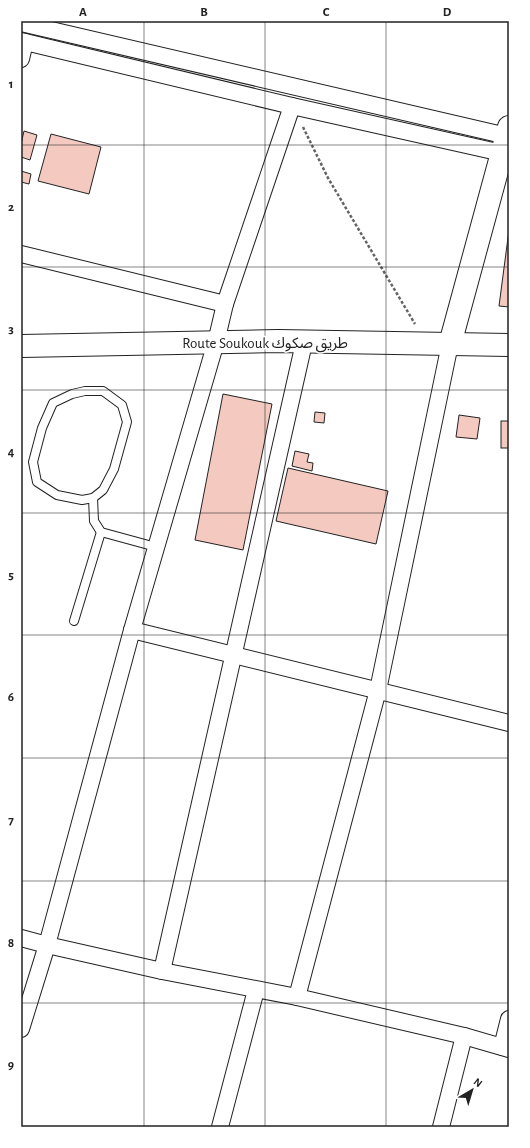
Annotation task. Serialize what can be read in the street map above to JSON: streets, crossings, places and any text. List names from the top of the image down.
{
  "streets": {
    "street": ["Route Soukouk طريق صكوك"]
  },
  "north": "top right",
  "grid": {
    "columns": [
      "A",
      "B",
      "C",
      "D"
    ],
    "rows": [
      "1",
      "2",
      "3",
      "4",
      "5",
      "6",
      "7",
      "8",
      "9"
    ]
  }
}
